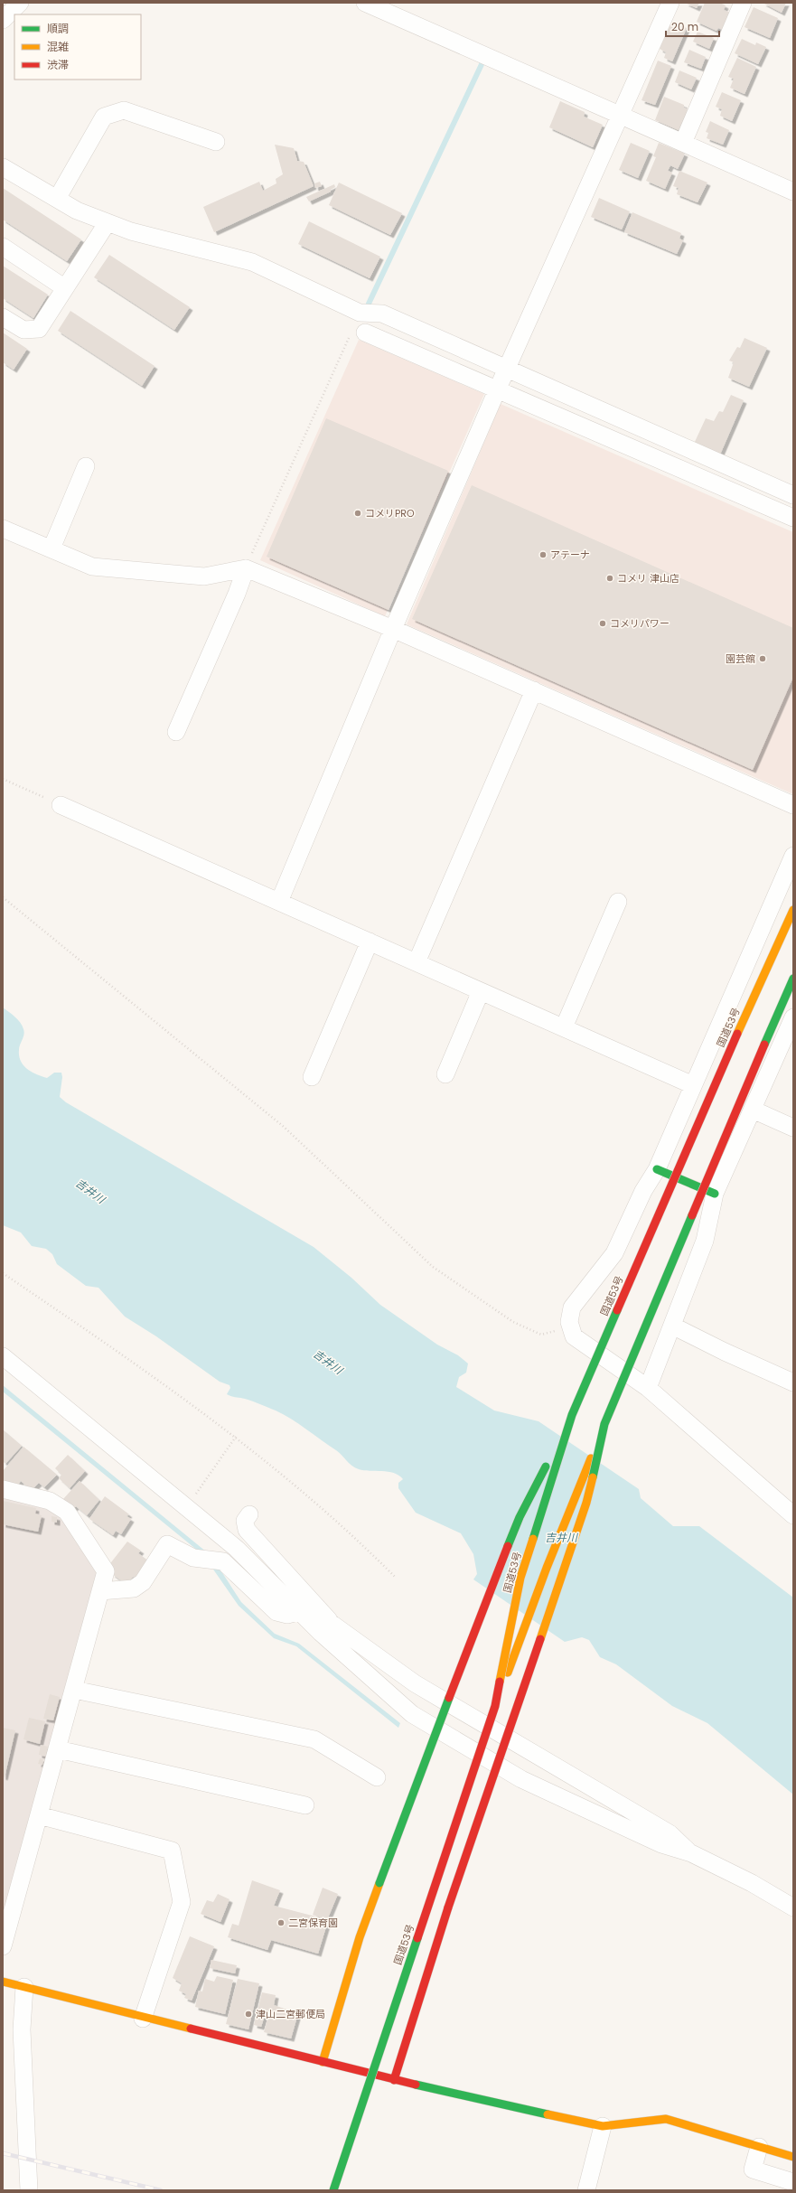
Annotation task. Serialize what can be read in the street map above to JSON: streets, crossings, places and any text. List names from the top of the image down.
{
  "streets": {
    "main road": ["国道53号"]
  },
  "water": ["吉井川"],
  "places": [
    "コメリPRO",
    "アテーナ",
    "コメリ 津山店",
    "コメリパワー",
    "園芸館",
    "二宮保育園",
    "津山二宮郵便局"
  ],
  "legend": ["順調", "混雑", "渋滞"],
  "scale_bar": "20 m"
}
